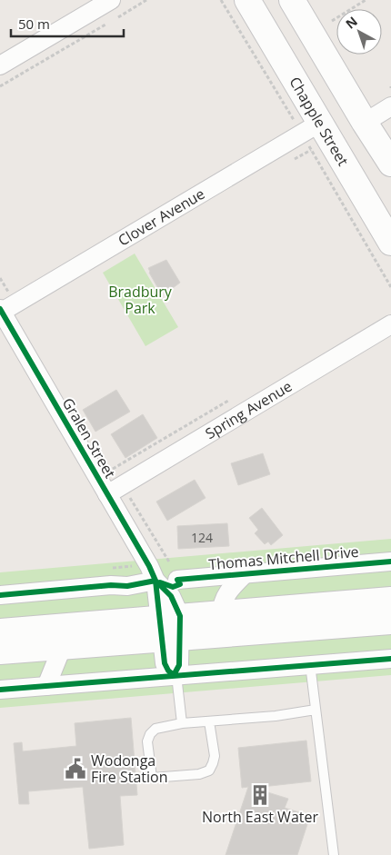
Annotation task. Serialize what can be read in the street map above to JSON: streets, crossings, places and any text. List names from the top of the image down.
{
  "streets": {
    "main road": ["Chapple Street"],
    "street": [
      "Clover Avenue",
      "Spring Avenue",
      "Gralen Street",
      "Thomas Mitchell Drive"
    ]
  },
  "crossings": [
    ["Chapple Street", "Clover Avenue"],
    ["Clover Avenue", "Gralen Street"],
    ["Spring Avenue", "Gralen Street"]
  ],
  "parks": ["Bradbury Park"],
  "places": {
    "public building": ["Wodonga Fire Station"],
    "building": ["North East Water"]
  },
  "house_numbers": ["124"],
  "scale_bar": "50 m",
  "north": "top left"
}
